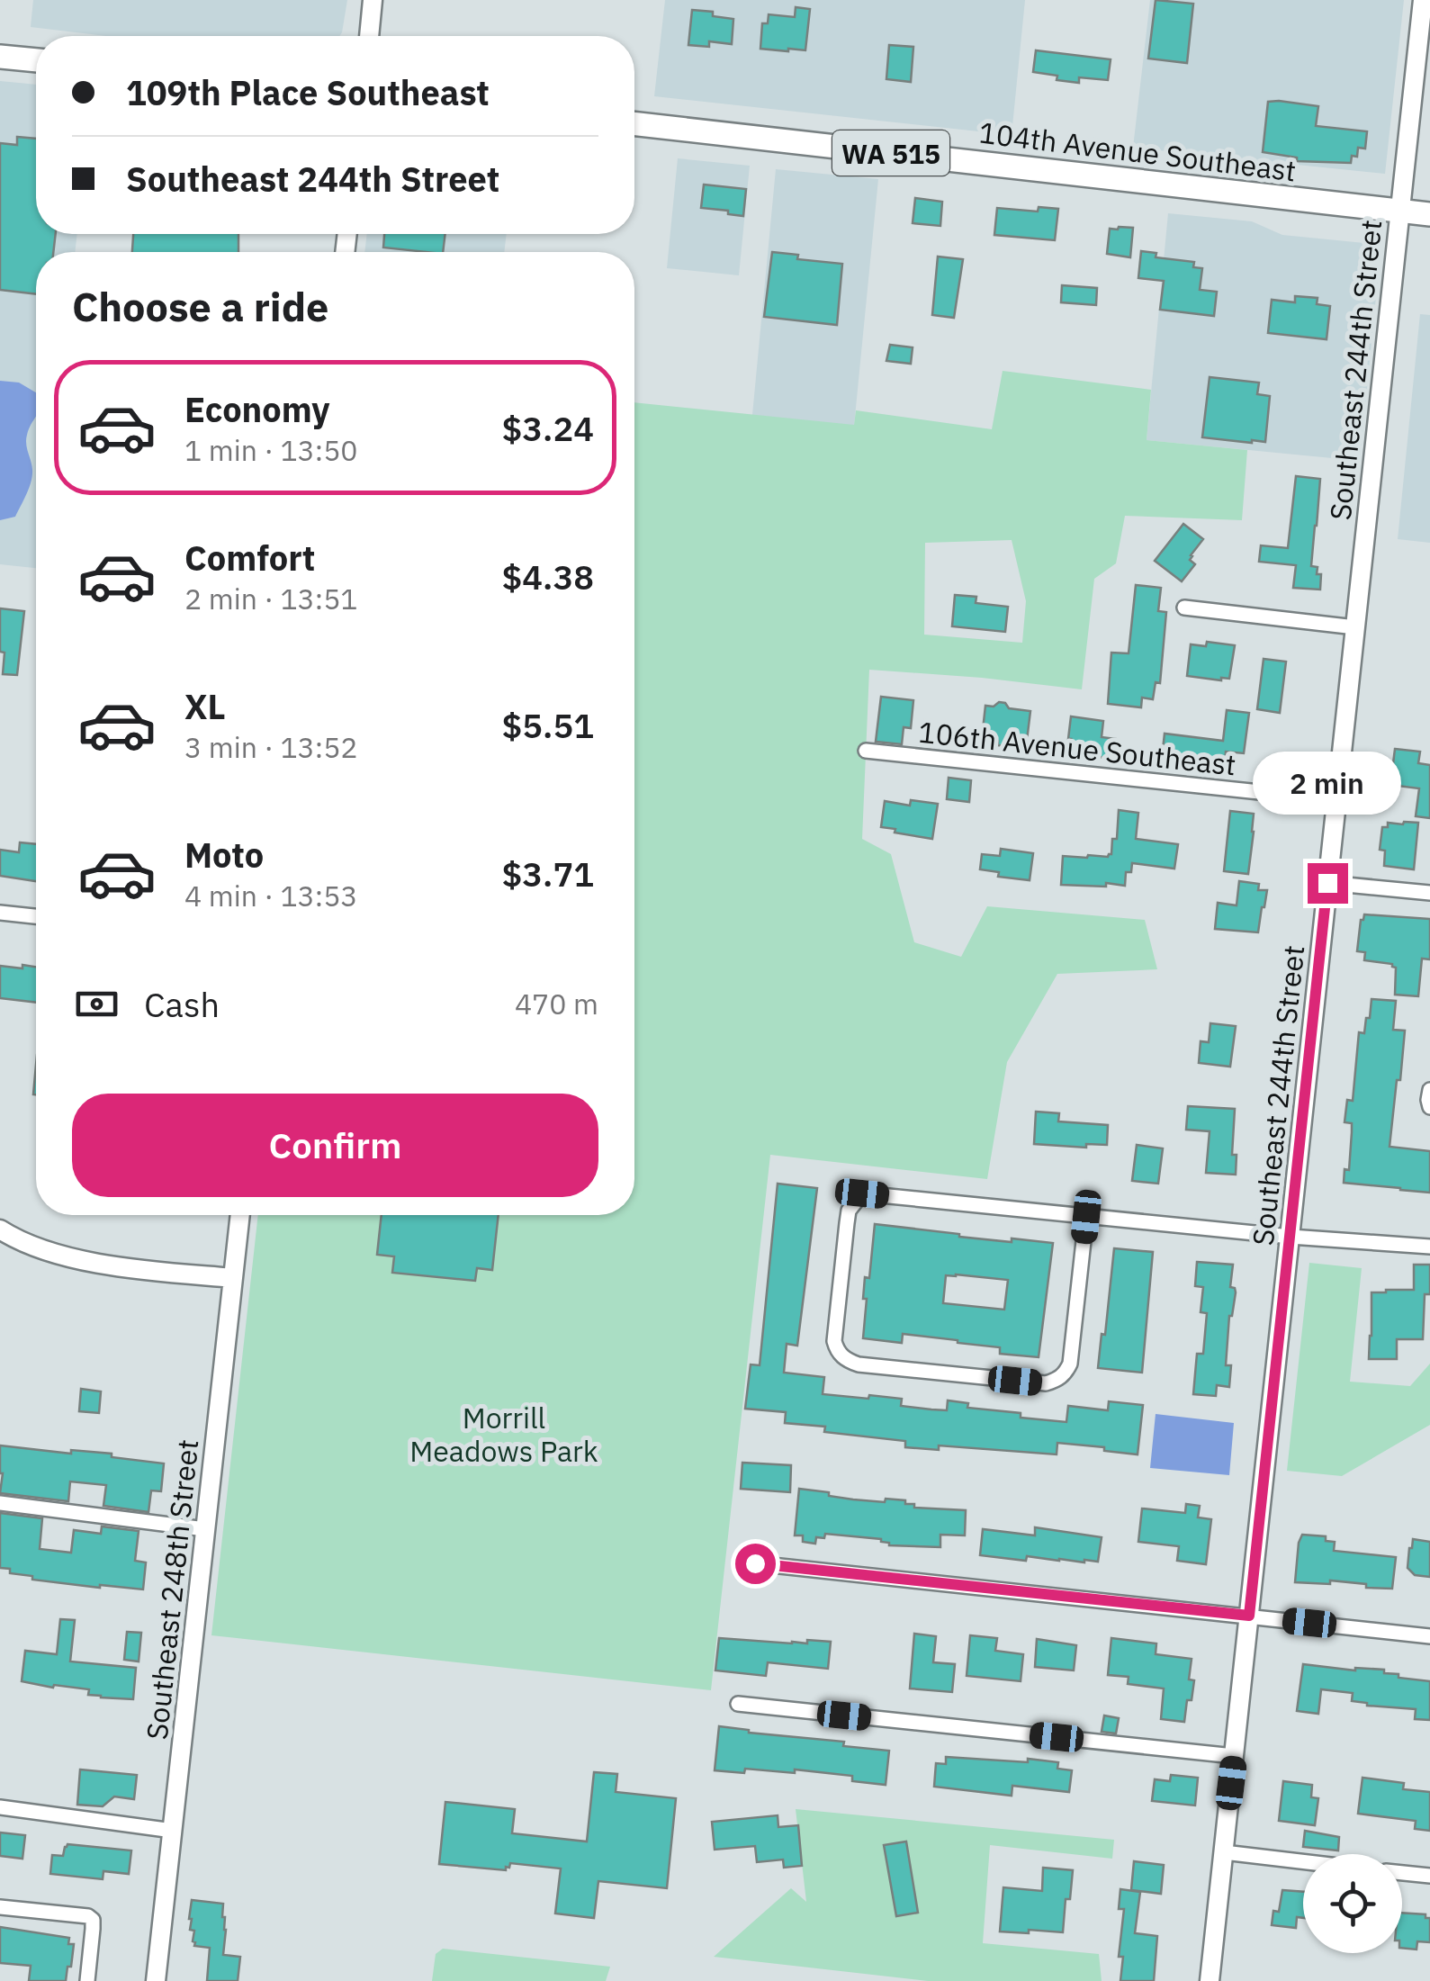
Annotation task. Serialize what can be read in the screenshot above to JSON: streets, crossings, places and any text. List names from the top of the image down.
{
  "streets": {
    "main road": ["104th Avenue Southeast", "WA 515"],
    "street": ["Southeast 244th Street", "106th Avenue Southeast", "Southeast 248th Street"]
  },
  "crossings": [
    ["104th Avenue Southeast", "Southeast 244th Street"],
    ["Southeast 244th Street", "106th Avenue Southeast"]
  ],
  "parks": ["Morrill Meadows Park"],
  "page": {
    "banner": ["109th Place Southeast", "Southeast 244th Street"],
    "heading": "Choose a ride",
    "list": [
      {
        "name": "Economy",
        "note": "1 min · 13:50",
        "value": "$3.24"
      },
      {
        "name": "Comfort",
        "note": "2 min · 13:51",
        "value": "$4.38"
      },
      {
        "name": "XL",
        "note": "3 min · 13:52",
        "value": "$5.51"
      },
      {
        "name": "Moto",
        "note": "4 min · 13:53",
        "value": "$3.71"
      }
    ],
    "bubble": "2 min",
    "pay": ["Cash", "470 m"],
    "buttons": "Confirm"
  }
}
